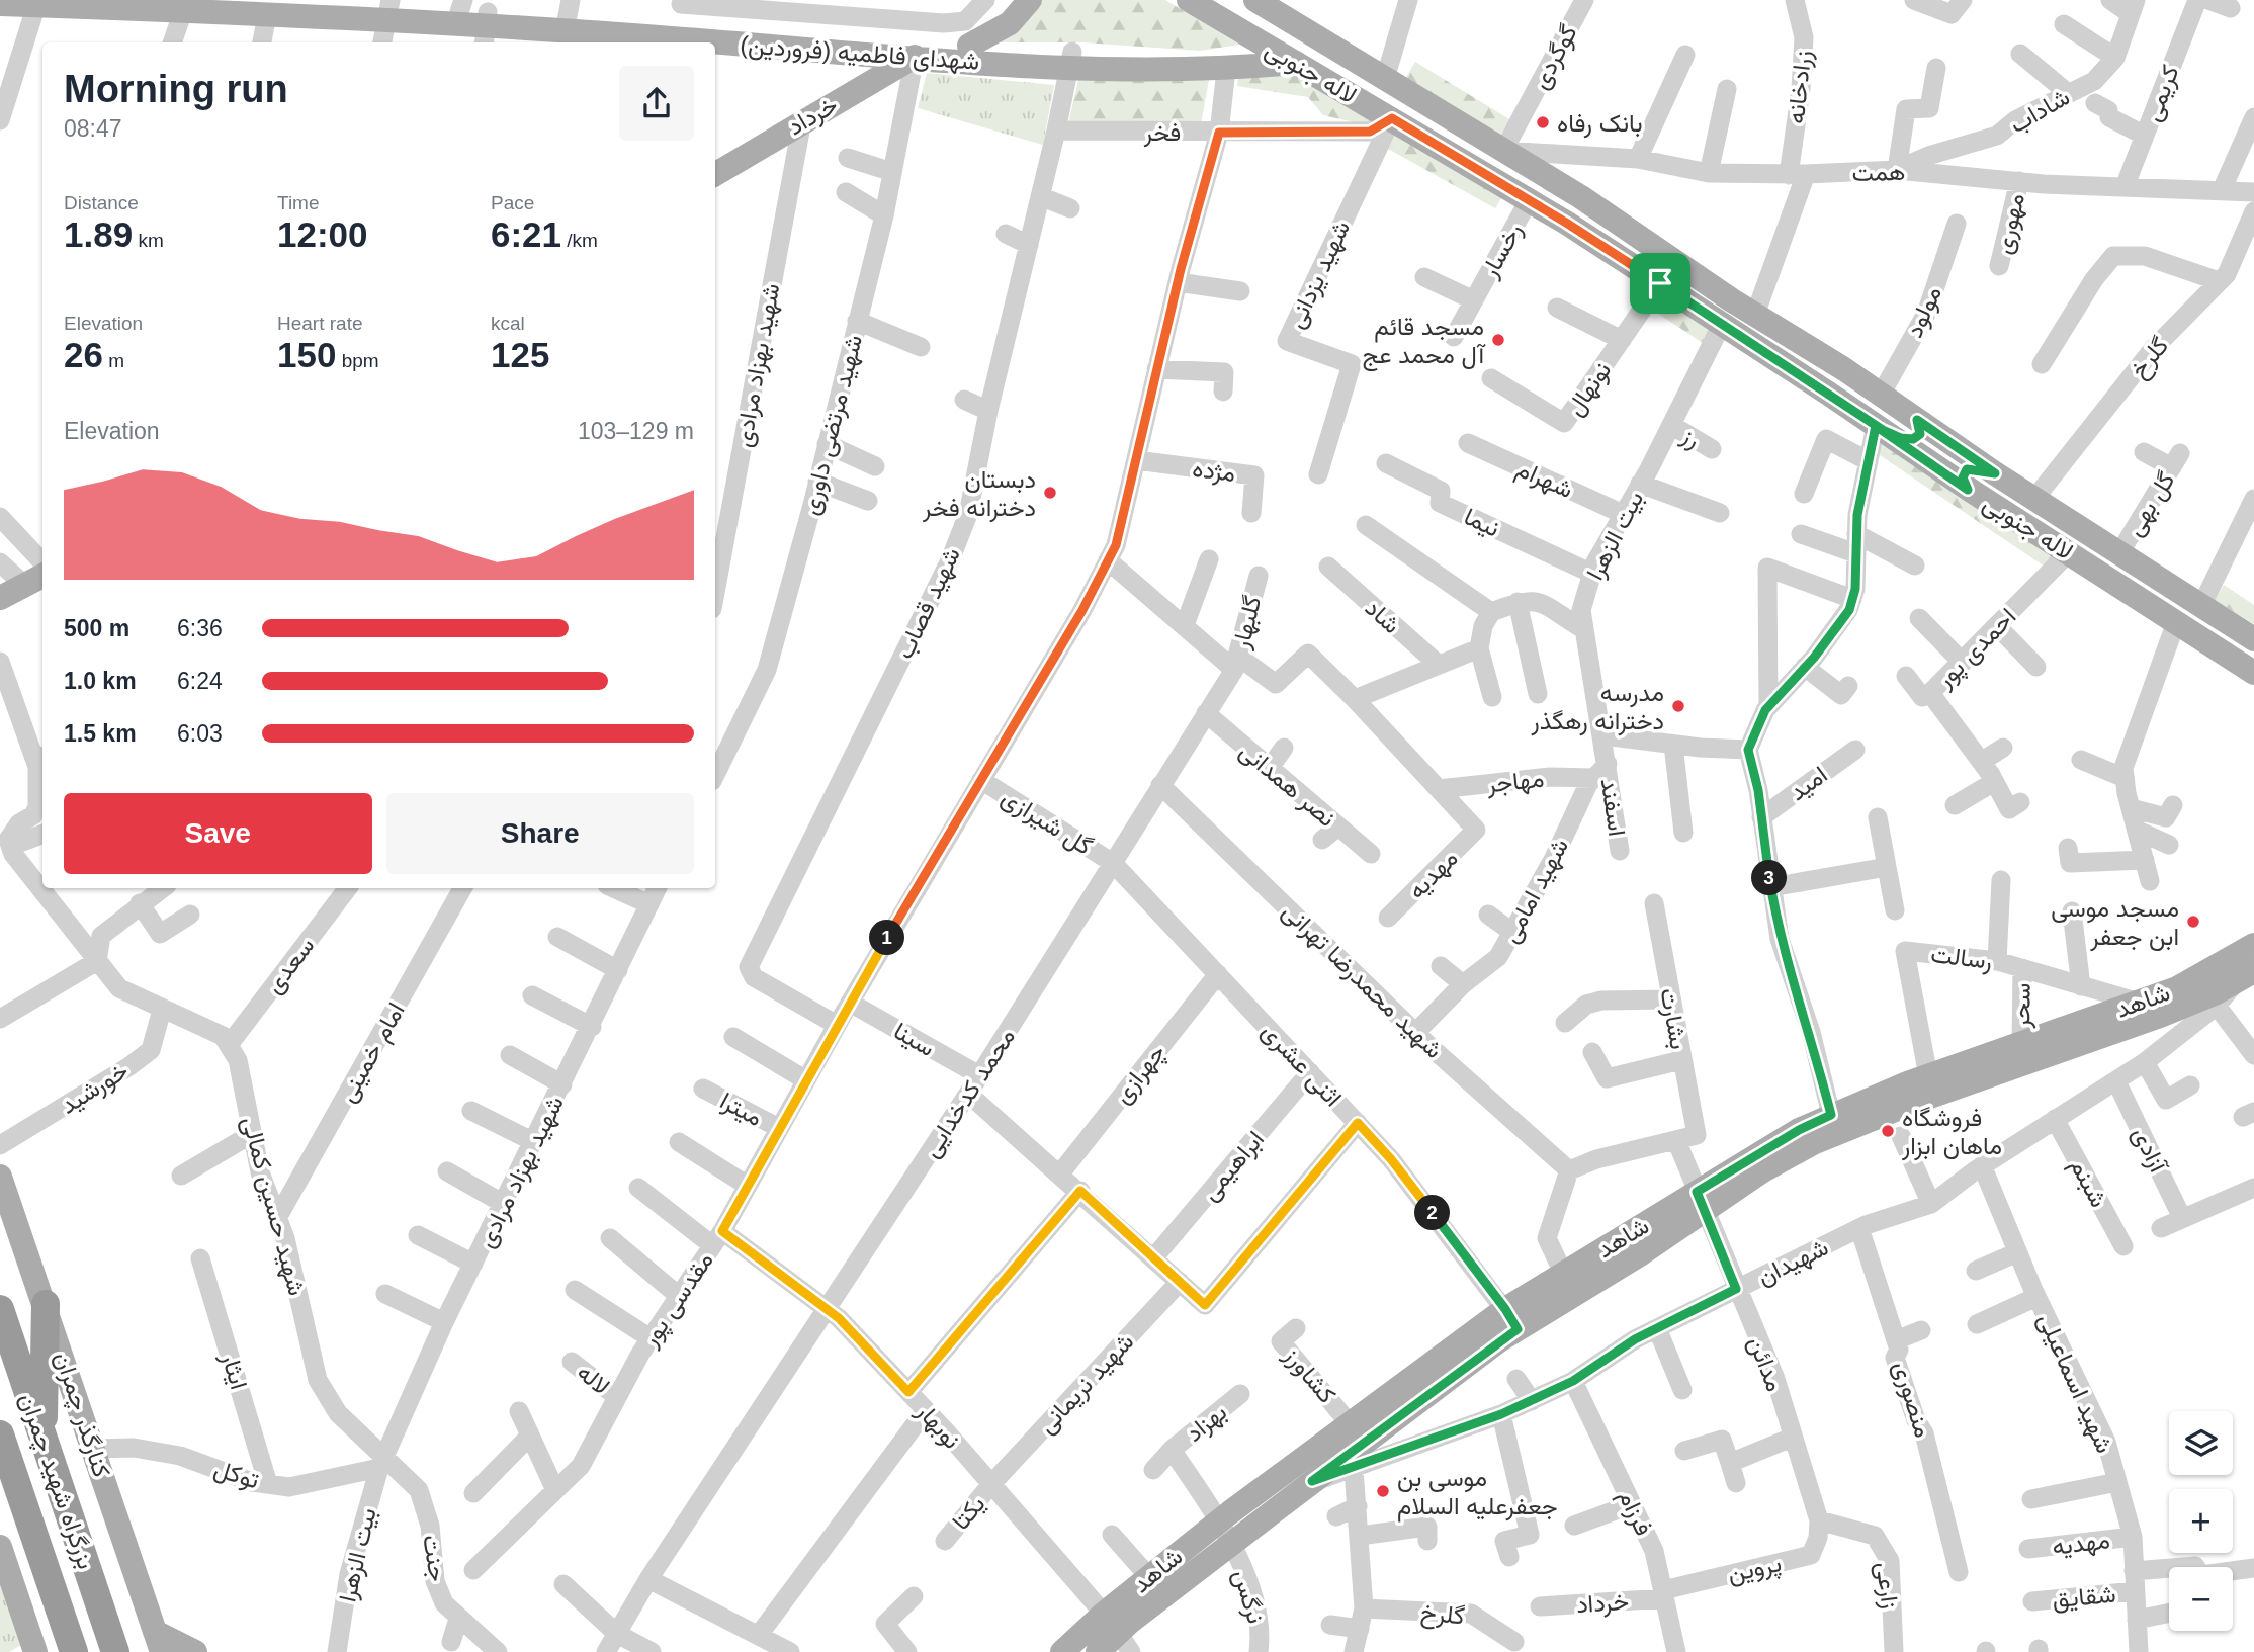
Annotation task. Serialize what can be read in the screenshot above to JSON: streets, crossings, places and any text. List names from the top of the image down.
{
  "streets": {
    "highway": ["بزرگراه شهید چمران"],
    "main road": [
      "شهدای فاطمیه (فروردین)",
      "لاله جنوبی",
      "خرداد",
      "شاهد",
      "کنارگذر چمران"
    ],
    "street": [
      "گوگردی",
      "زرادخانه",
      "کریمی",
      "شاداب",
      "فخر",
      "همت",
      "مهوری",
      "رخسار",
      "شهید یزدانی",
      "مولود",
      "گلرخ",
      "شهید بهزاد مرادی",
      "نونهال",
      "شهید مرتضی داوری",
      "رز",
      "مژده",
      "شهرام",
      "گل بهی",
      "نیما",
      "بیت الزهرا",
      "شهید قصاب",
      "شاد",
      "گلبهار",
      "احمدی پور",
      "مهاجر",
      "امید",
      "نصر همدانی",
      "اسفند",
      "گل شیرازی",
      "مهدیه",
      "شهید امامی",
      "رسالت",
      "سعدی",
      "شهید محمدرضا تهرانی",
      "سحر",
      "بشارت",
      "سینا",
      "امام خمینی",
      "اثنی عشری",
      "چهرازی",
      "خورشید",
      "محمد کدخدایی",
      "میترا",
      "آزادی",
      "ابراهیمی",
      "شبنم",
      "شهید حسین کمالی",
      "شهیدان",
      "مقدسی پور",
      "مدائن",
      "ایثار",
      "کشاورز",
      "لاله",
      "شهید نریمانی",
      "شهید اسماعیلی",
      "منصوری",
      "بهزاد",
      "نوبهار",
      "توکل",
      "یکتا",
      "فرزام",
      "جنت",
      "پروین",
      "زارعی",
      "نرگس",
      "شقایق"
    ]
  },
  "crossings": [
    ["شهدای فاطمیه (فروردین)", "لاله جنوبی"],
    ["شهدای فاطمیه (فروردین)", "خرداد"],
    ["شهدای فاطمیه (فروردین)", "شهید مرتضی داوری"],
    ["شهدای فاطمیه (فروردین)", "شهید قصاب"],
    ["شهدای فاطمیه (فروردین)", "مقدسی پور"],
    ["گوگردی", "لاله جنوبی"],
    ["گوگردی", "همت"],
    ["لاله جنوبی", "زرادخانه"],
    ["لاله جنوبی", "فخر"],
    ["لاله جنوبی", "همت"],
    ["لاله جنوبی", "رخسار"],
    ["لاله جنوبی", "شهید یزدانی"],
    ["لاله جنوبی", "مولود"],
    ["لاله جنوبی", "گلرخ"],
    ["لاله جنوبی", "نونهال"],
    ["لاله جنوبی", "گل بهی"],
    ["لاله جنوبی", "بیت الزهرا"],
    ["لاله جنوبی", "احمدی پور"],
    ["زرادخانه", "همت"],
    ["کریمی", "همت"],
    ["شاداب", "همت"],
    ["خرداد", "شهید بهزاد مرادی"],
    ["خرداد", "شهید مرتضی داوری"],
    ["خرداد", "فرزام"],
    ["خرداد", "پروین"],
    ["فخر", "شهید یزدانی"],
    ["فخر", "شهید قصاب"],
    ["فخر", "مقدسی پور"],
    ["همت", "مهوری"],
    ["شهید بهزاد مرادی", "بیت الزهرا"],
    ["شهید بهزاد مرادی", "شهید حسین کمالی"],
    ["شهید بهزاد مرادی", "توکل"],
    ["شهید بهزاد مرادی", "جنت"],
    ["رز", "بیت الزهرا"],
    ["مژده", "مقدسی پور"],
    ["شهرام", "بیت الزهرا"],
    ["نیما", "بیت الزهرا"],
    ["بیت الزهرا", "مهاجر"],
    ["بیت الزهرا", "اسفند"],
    ["بیت الزهرا", "شهید امامی"],
    ["بیت الزهرا", "شهید حسین کمالی"],
    ["بیت الزهرا", "توکل"],
    ["بیت الزهرا", "جنت"],
    ["شهید قصاب", "مقدسی پور"],
    ["گلبهار", "محمد کدخدایی"],
    ["مهاجر", "اسفند"],
    ["مهاجر", "مهدیه"],
    ["مهاجر", "شهید امامی"],
    ["نصر همدانی", "محمد کدخدایی"],
    ["اسفند", "شهید امامی"],
    ["گل شیرازی", "اثنی عشری"],
    ["گل شیرازی", "محمد کدخدایی"],
    ["گل شیرازی", "مقدسی پور"],
    ["مهدیه", "شهید اسماعیلی"],
    ["شهید امامی", "شهید محمدرضا تهرانی"],
    ["رسالت", "شاهد"],
    ["رسالت", "سحر"],
    ["سعدی", "شهید حسین کمالی"],
    ["شهید محمدرضا تهرانی", "محمد کدخدایی"],
    ["شاهد", "سحر"],
    ["شاهد", "اثنی عشری"],
    ["شاهد", "شهیدان"],
    ["شاهد", "مدائن"],
    ["شاهد", "کشاورز"],
    ["شاهد", "بهزاد"],
    ["شاهد", "نوبهار"],
    ["شاهد", "نرگس"],
    ["بشارت", "مدائن"],
    ["سینا", "محمد کدخدایی"],
    ["سینا", "مقدسی پور"],
    ["امام خمینی", "شهید حسین کمالی"],
    ["اثنی عشری", "چهرازی"],
    ["اثنی عشری", "محمد کدخدایی"],
    ["اثنی عشری", "ابراهیمی"],
    ["محمد کدخدایی", "نوبهار"],
    ["میترا", "مقدسی پور"],
    ["آزادی", "شهیدان"],
    ["شبنم", "شهیدان"],
    ["شهید حسین کمالی", "توکل"],
    ["شهید حسین کمالی", "جنت"],
    ["شهیدان", "مدائن"],
    ["شهیدان", "شهید اسماعیلی"],
    ["شهیدان", "منصوری"],
    ["شهیدان", "فرزام"],
    ["مقدسی پور", "لاله"],
    ["مقدسی پور", "نوبهار"],
    ["مدائن", "پروین"],
    ["مدائن", "زارعی"],
    ["ایثار", "توکل"],
    ["شهید نریمانی", "نوبهار"],
    ["شهید نریمانی", "یکتا"],
    ["شهید اسماعیلی", "شقایق"],
    ["کنارگذر چمران", "توکل"],
    ["بهزاد", "نرگس"],
    ["نوبهار", "یکتا"],
    ["توکل", "جنت"],
    ["فرزام", "پروین"],
    ["پروین", "زارعی"]
  ],
  "places": [
    "بانک رفاه",
    "مسجد قائم آل محمد عج",
    "دبستان دخترانه فخر",
    "مدرسه دخترانه رهگذر",
    "مسجد موسی ابن جعفر",
    "فروشگاه ماهان ابزار",
    "موسی بن جعفرعلیه السلام"
  ],
  "page": {
    "heading": ["Morning run", "08:47"],
    "stats": [
      ["Distance", "1.89 km"],
      ["Time", "12:00"],
      ["Pace", "6:21 /km"],
      ["Elevation", "26 m"],
      ["Heart rate", "150 bpm"],
      ["kcal", "125"]
    ],
    "chart": ["Elevation", "103–129 m"],
    "list": [
      {
        "name": "500 m",
        "note": "6:36"
      },
      {
        "name": "1.0 km",
        "note": "6:24"
      },
      {
        "name": "1.5 km",
        "note": "6:03"
      }
    ],
    "buttons": ["Save", "Share"],
    "pins": ["3", "1", "2"],
    "map_buttons": ["+", "−"]
  }
}
